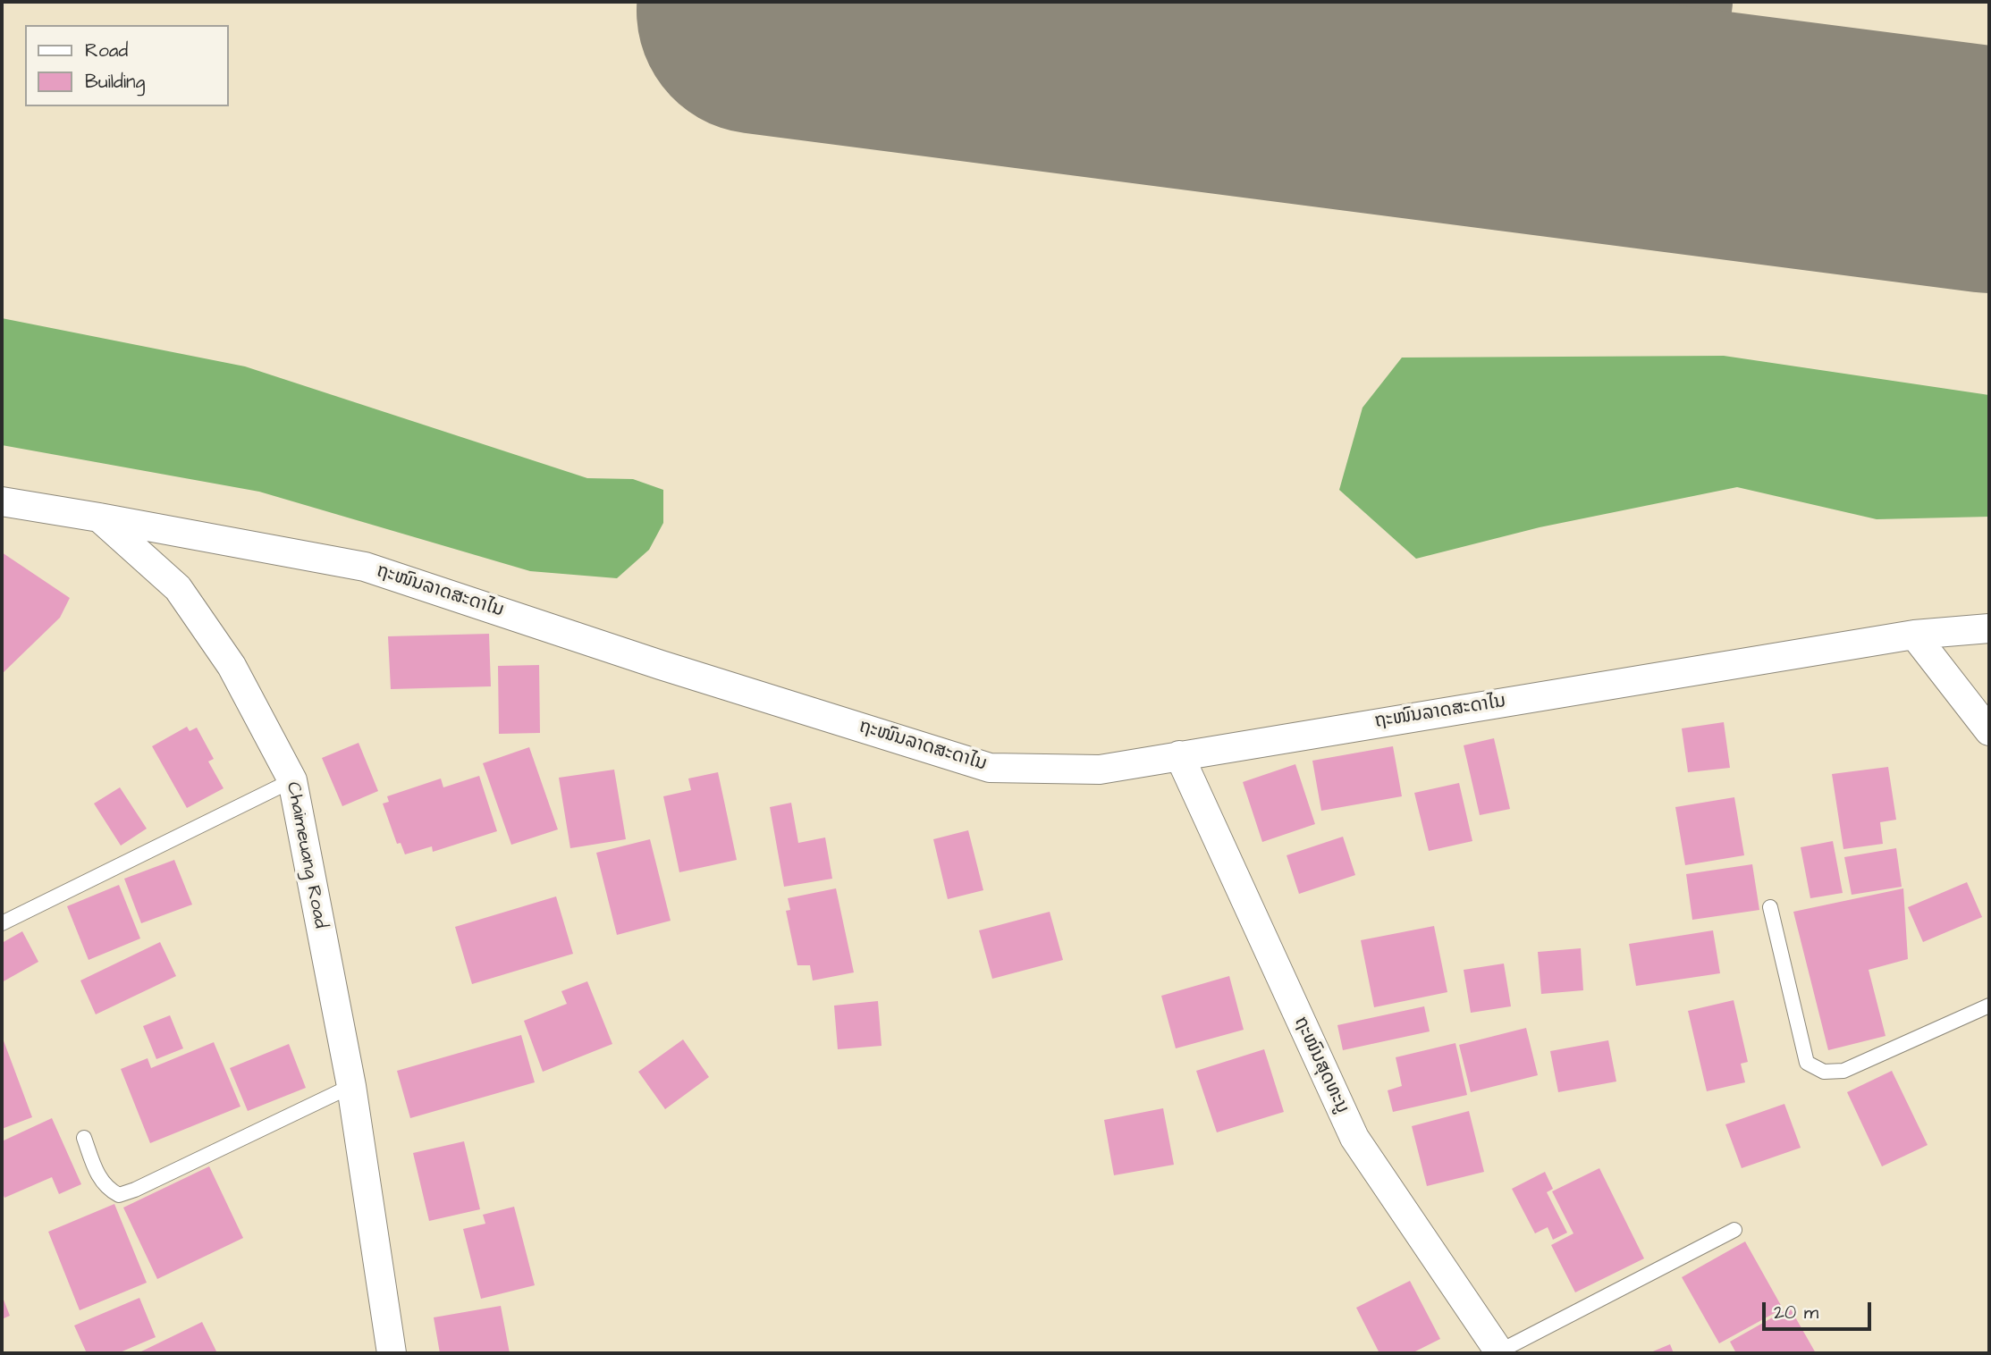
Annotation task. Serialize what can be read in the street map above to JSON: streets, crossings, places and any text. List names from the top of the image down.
{
  "streets": {
    "street": ["ຖະໜົນລາດສະດາໄນ", "Chaimeuang Road", "ຖະໜົນສຸດທະນູ"]
  },
  "crossings": [
    ["ຖະໜົນລາດສະດາໄນ", "Chaimeuang Road"],
    ["ຖະໜົນລາດສະດາໄນ", "ຖະໜົນສຸດທະນູ"]
  ],
  "legend": ["Road", "Building"],
  "scale_bar": "20 m"
}
